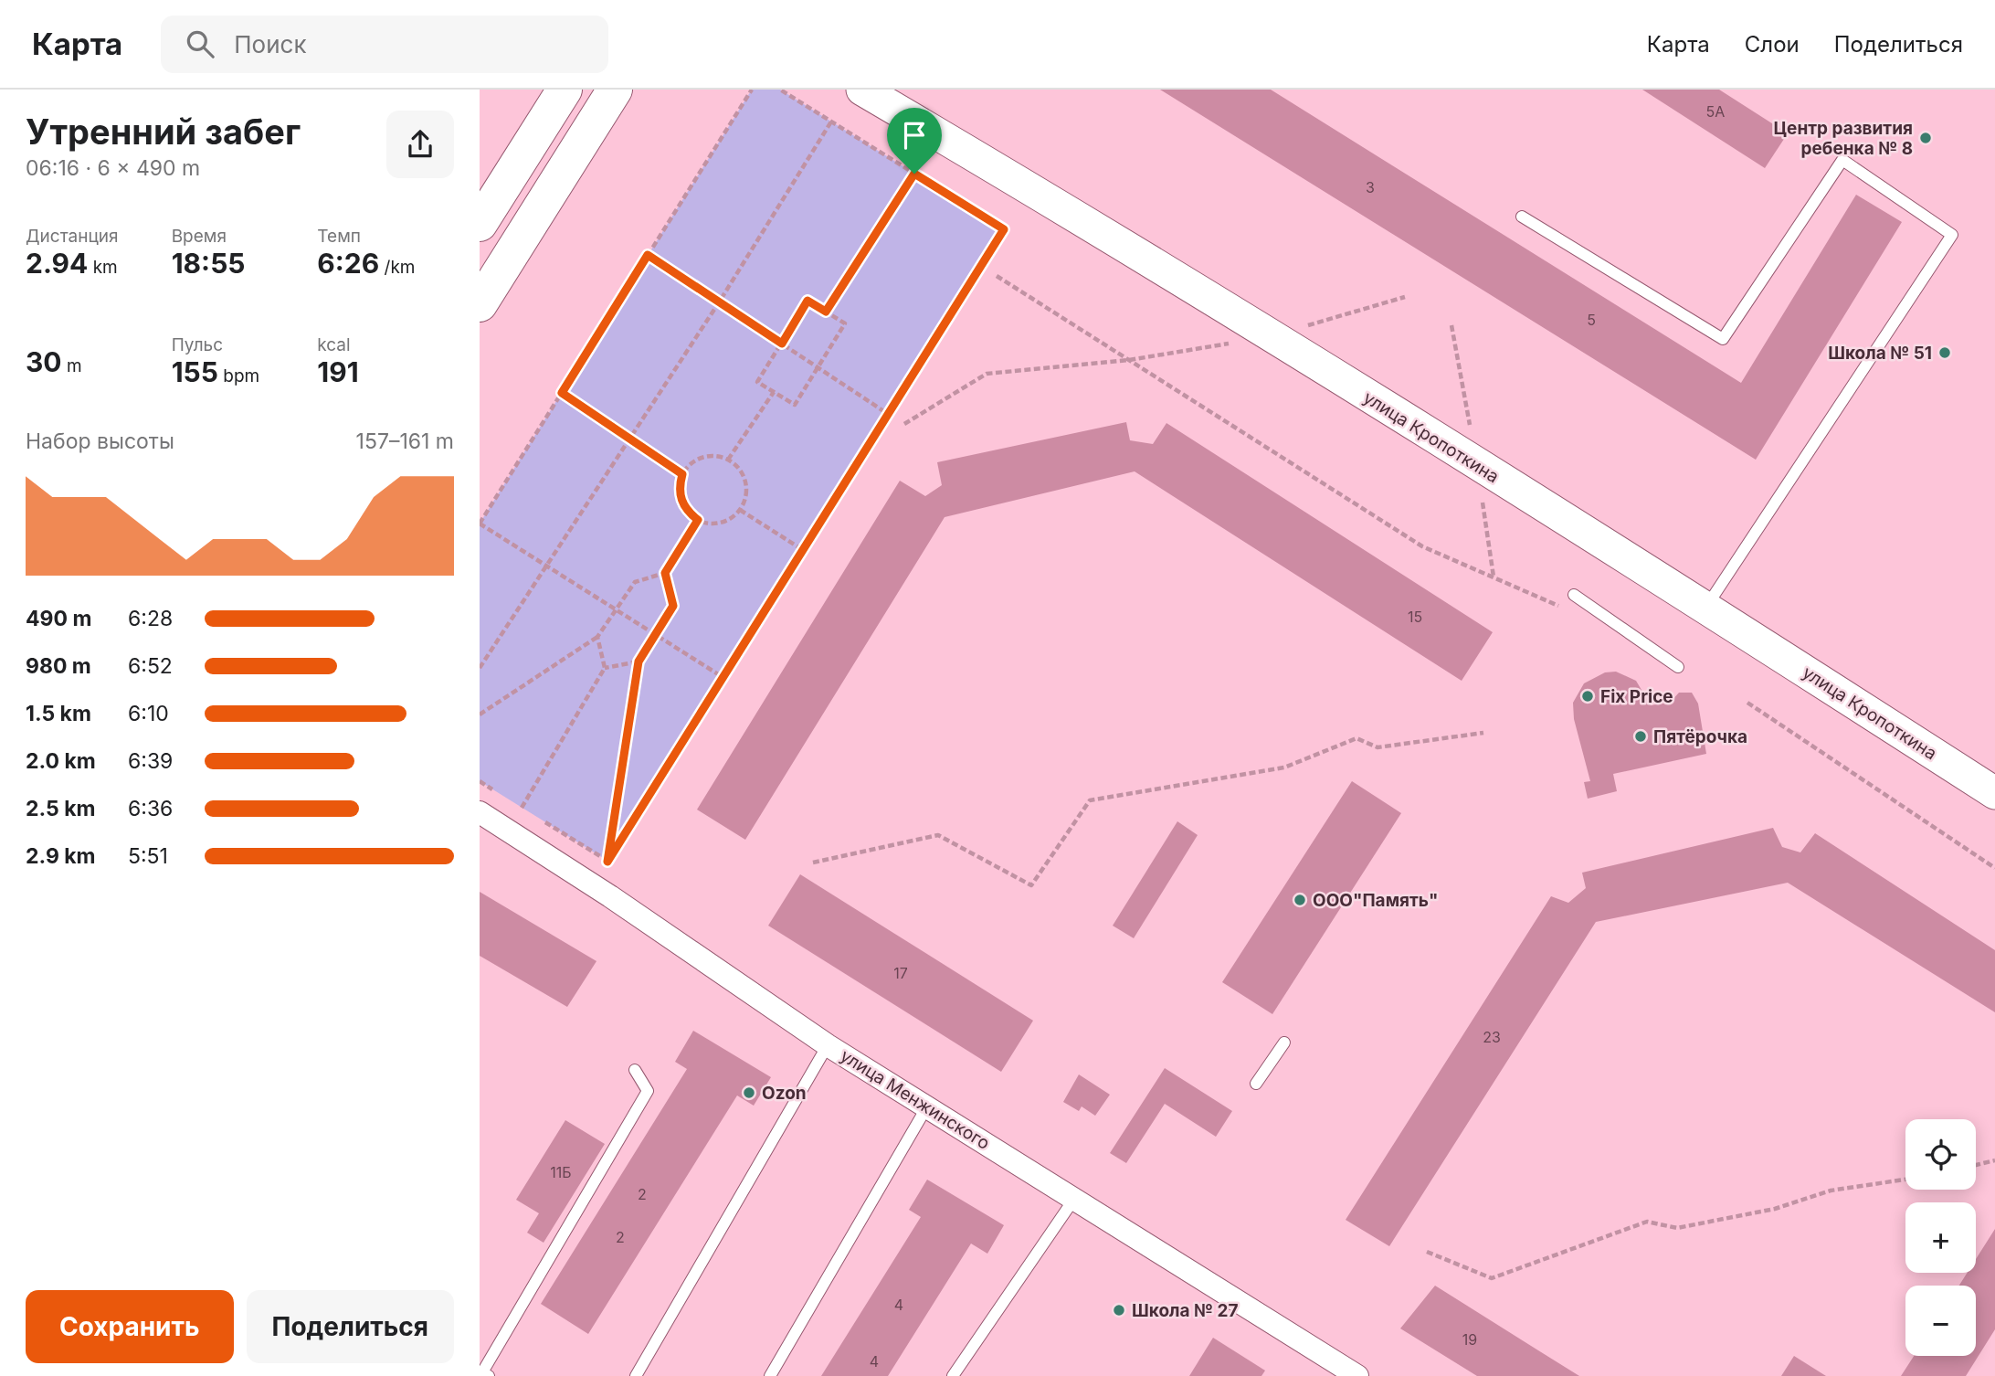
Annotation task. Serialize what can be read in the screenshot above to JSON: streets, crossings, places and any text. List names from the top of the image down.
{
  "streets": {
    "street": ["улица Кропоткина", "улица Менжинского"]
  },
  "places": [
    "Центр развития ребенка № 8",
    "Школа № 51",
    "Fix Price",
    "Пятёрочка",
    "ООО\"Память\"",
    "Ozon",
    "Школа № 27"
  ],
  "house_numbers": [
    "5А",
    "3",
    "5",
    "15",
    "17",
    "23",
    "11Б",
    "2",
    "2",
    "4",
    "19",
    "4"
  ],
  "page": {
    "header": "Карта",
    "search": "Поиск",
    "nav": ["Карта", "Слои", "Поделиться"],
    "heading": ["Утренний забег", "06:16 · 6 × 490 m"],
    "stats": [
      ["Дистанция", "2.94 km"],
      ["Время", "18:55"],
      ["Темп", "6:26 /km"],
      ["30 m"],
      ["Пульс", "155 bpm"],
      ["kcal", "191"]
    ],
    "chart": ["Набор высоты", "157–161 m"],
    "list": [
      {
        "name": "490 m",
        "note": "6:28"
      },
      {
        "name": "980 m",
        "note": "6:52"
      },
      {
        "name": "1.5 km",
        "note": "6:10"
      },
      {
        "name": "2.0 km",
        "note": "6:39"
      },
      {
        "name": "2.5 km",
        "note": "6:36"
      },
      {
        "name": "2.9 km",
        "note": "5:51"
      }
    ],
    "map_buttons": ["+", "−"],
    "buttons": ["Сохранить", "Поделиться"]
  }
}
